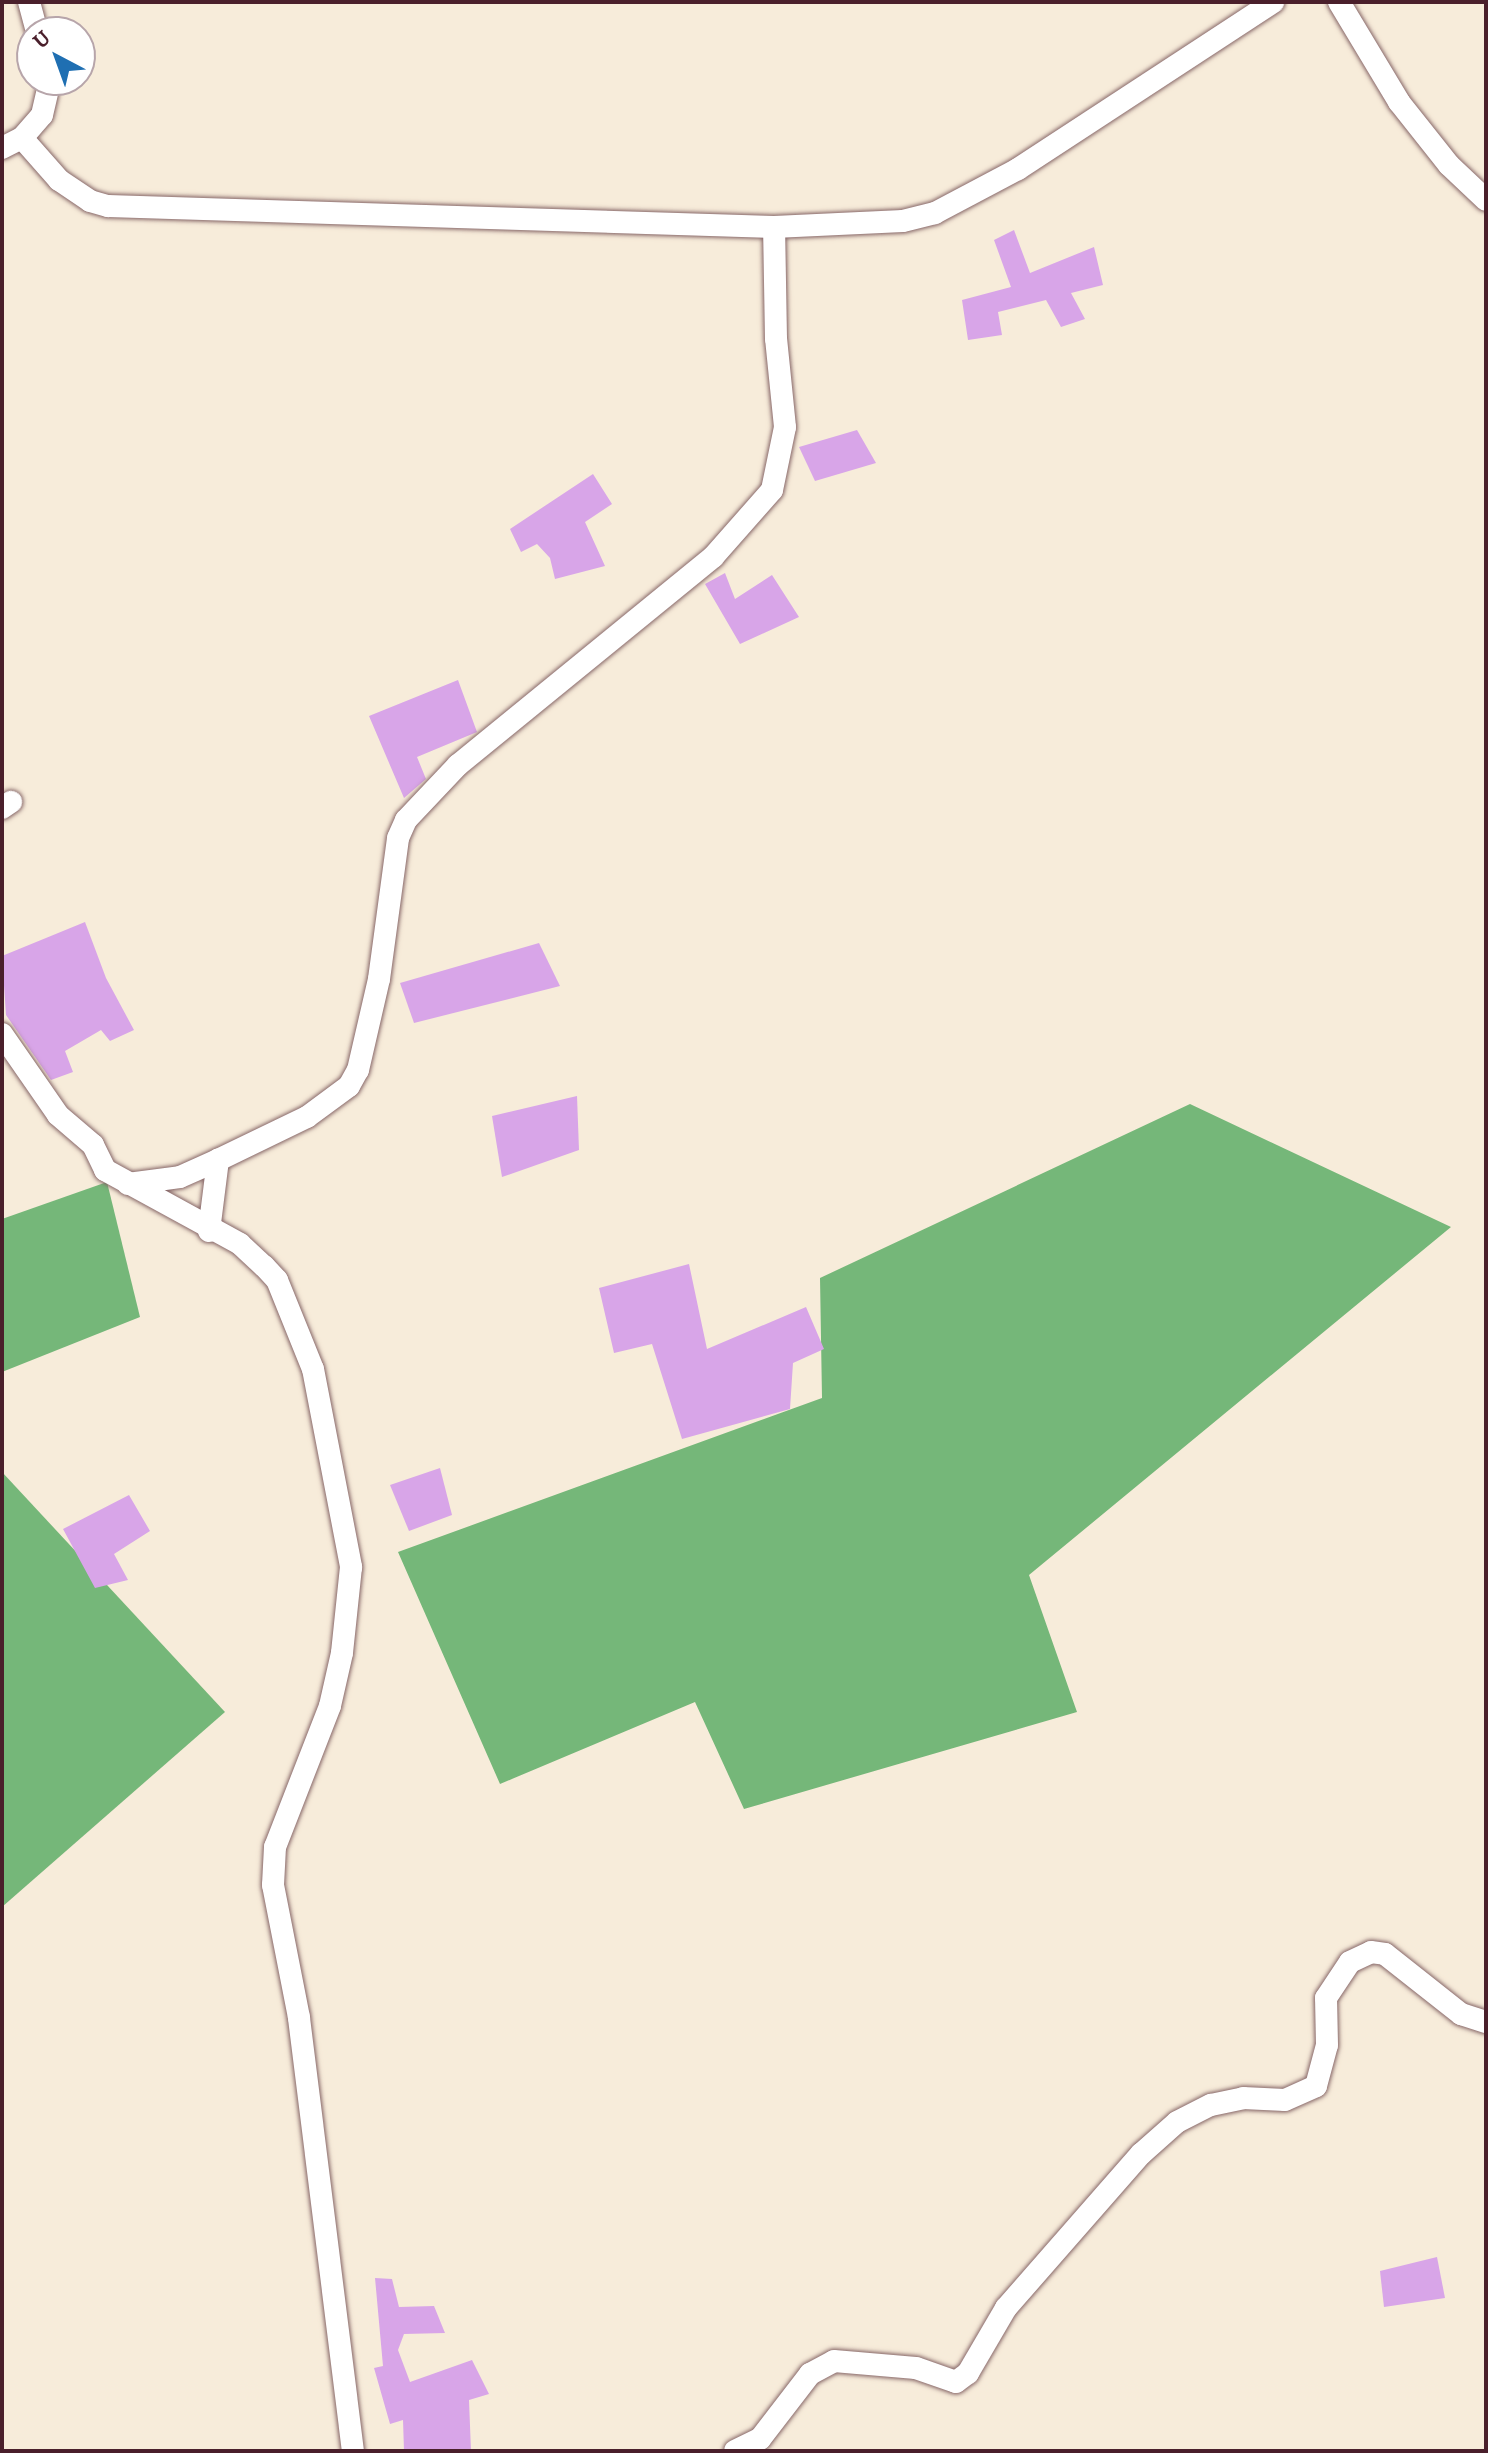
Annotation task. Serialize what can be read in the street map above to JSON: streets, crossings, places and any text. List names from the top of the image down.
{
  "north": "top left"
}
